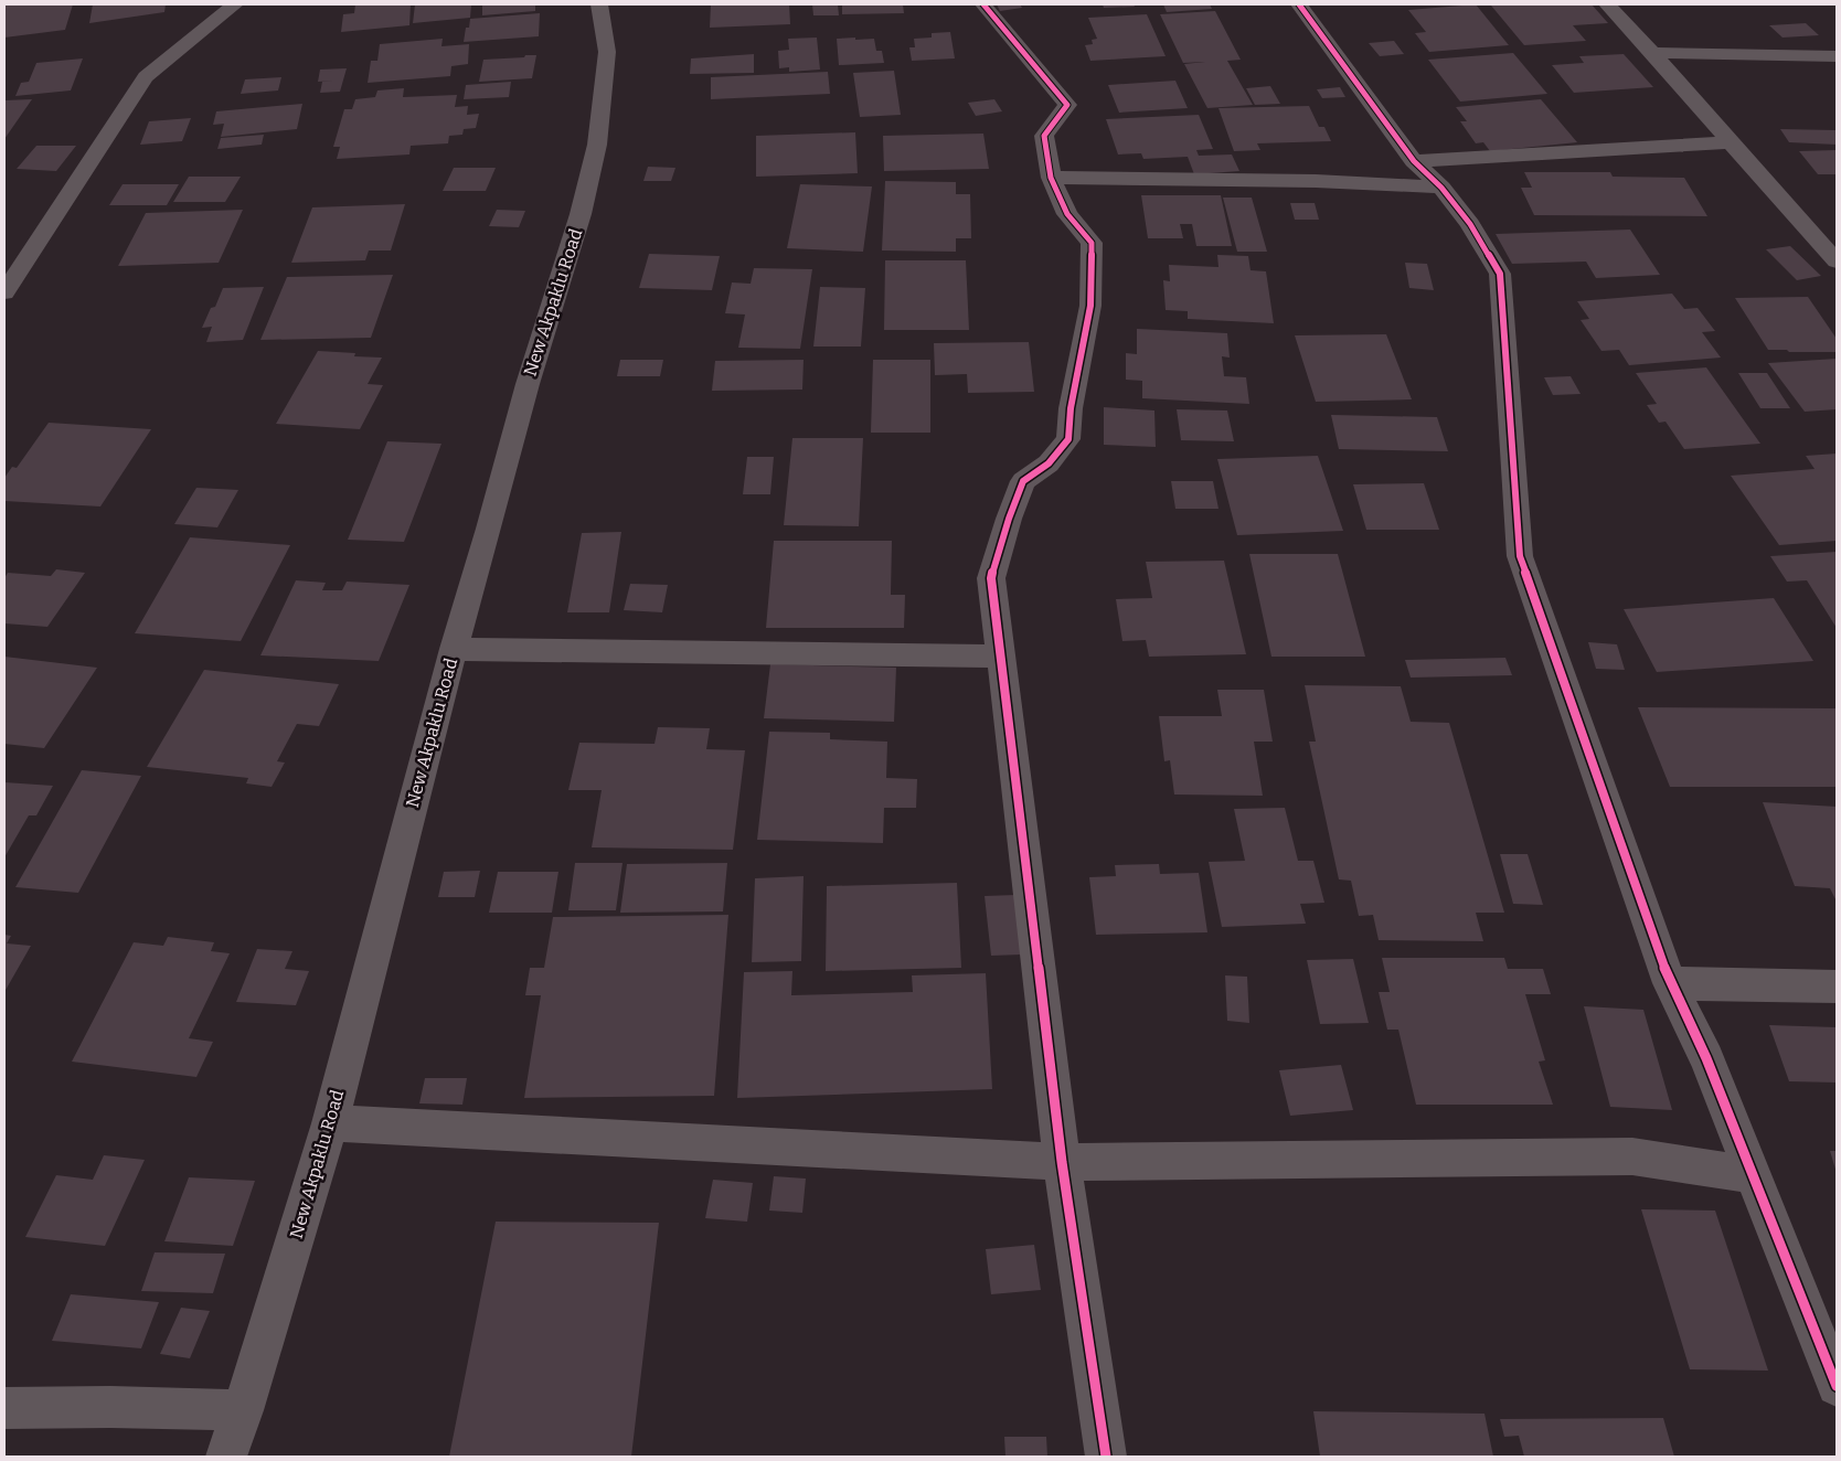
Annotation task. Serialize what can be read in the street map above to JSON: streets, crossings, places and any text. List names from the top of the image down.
{
  "streets": {
    "street": ["New Akpaklu Road"]
  }
}
